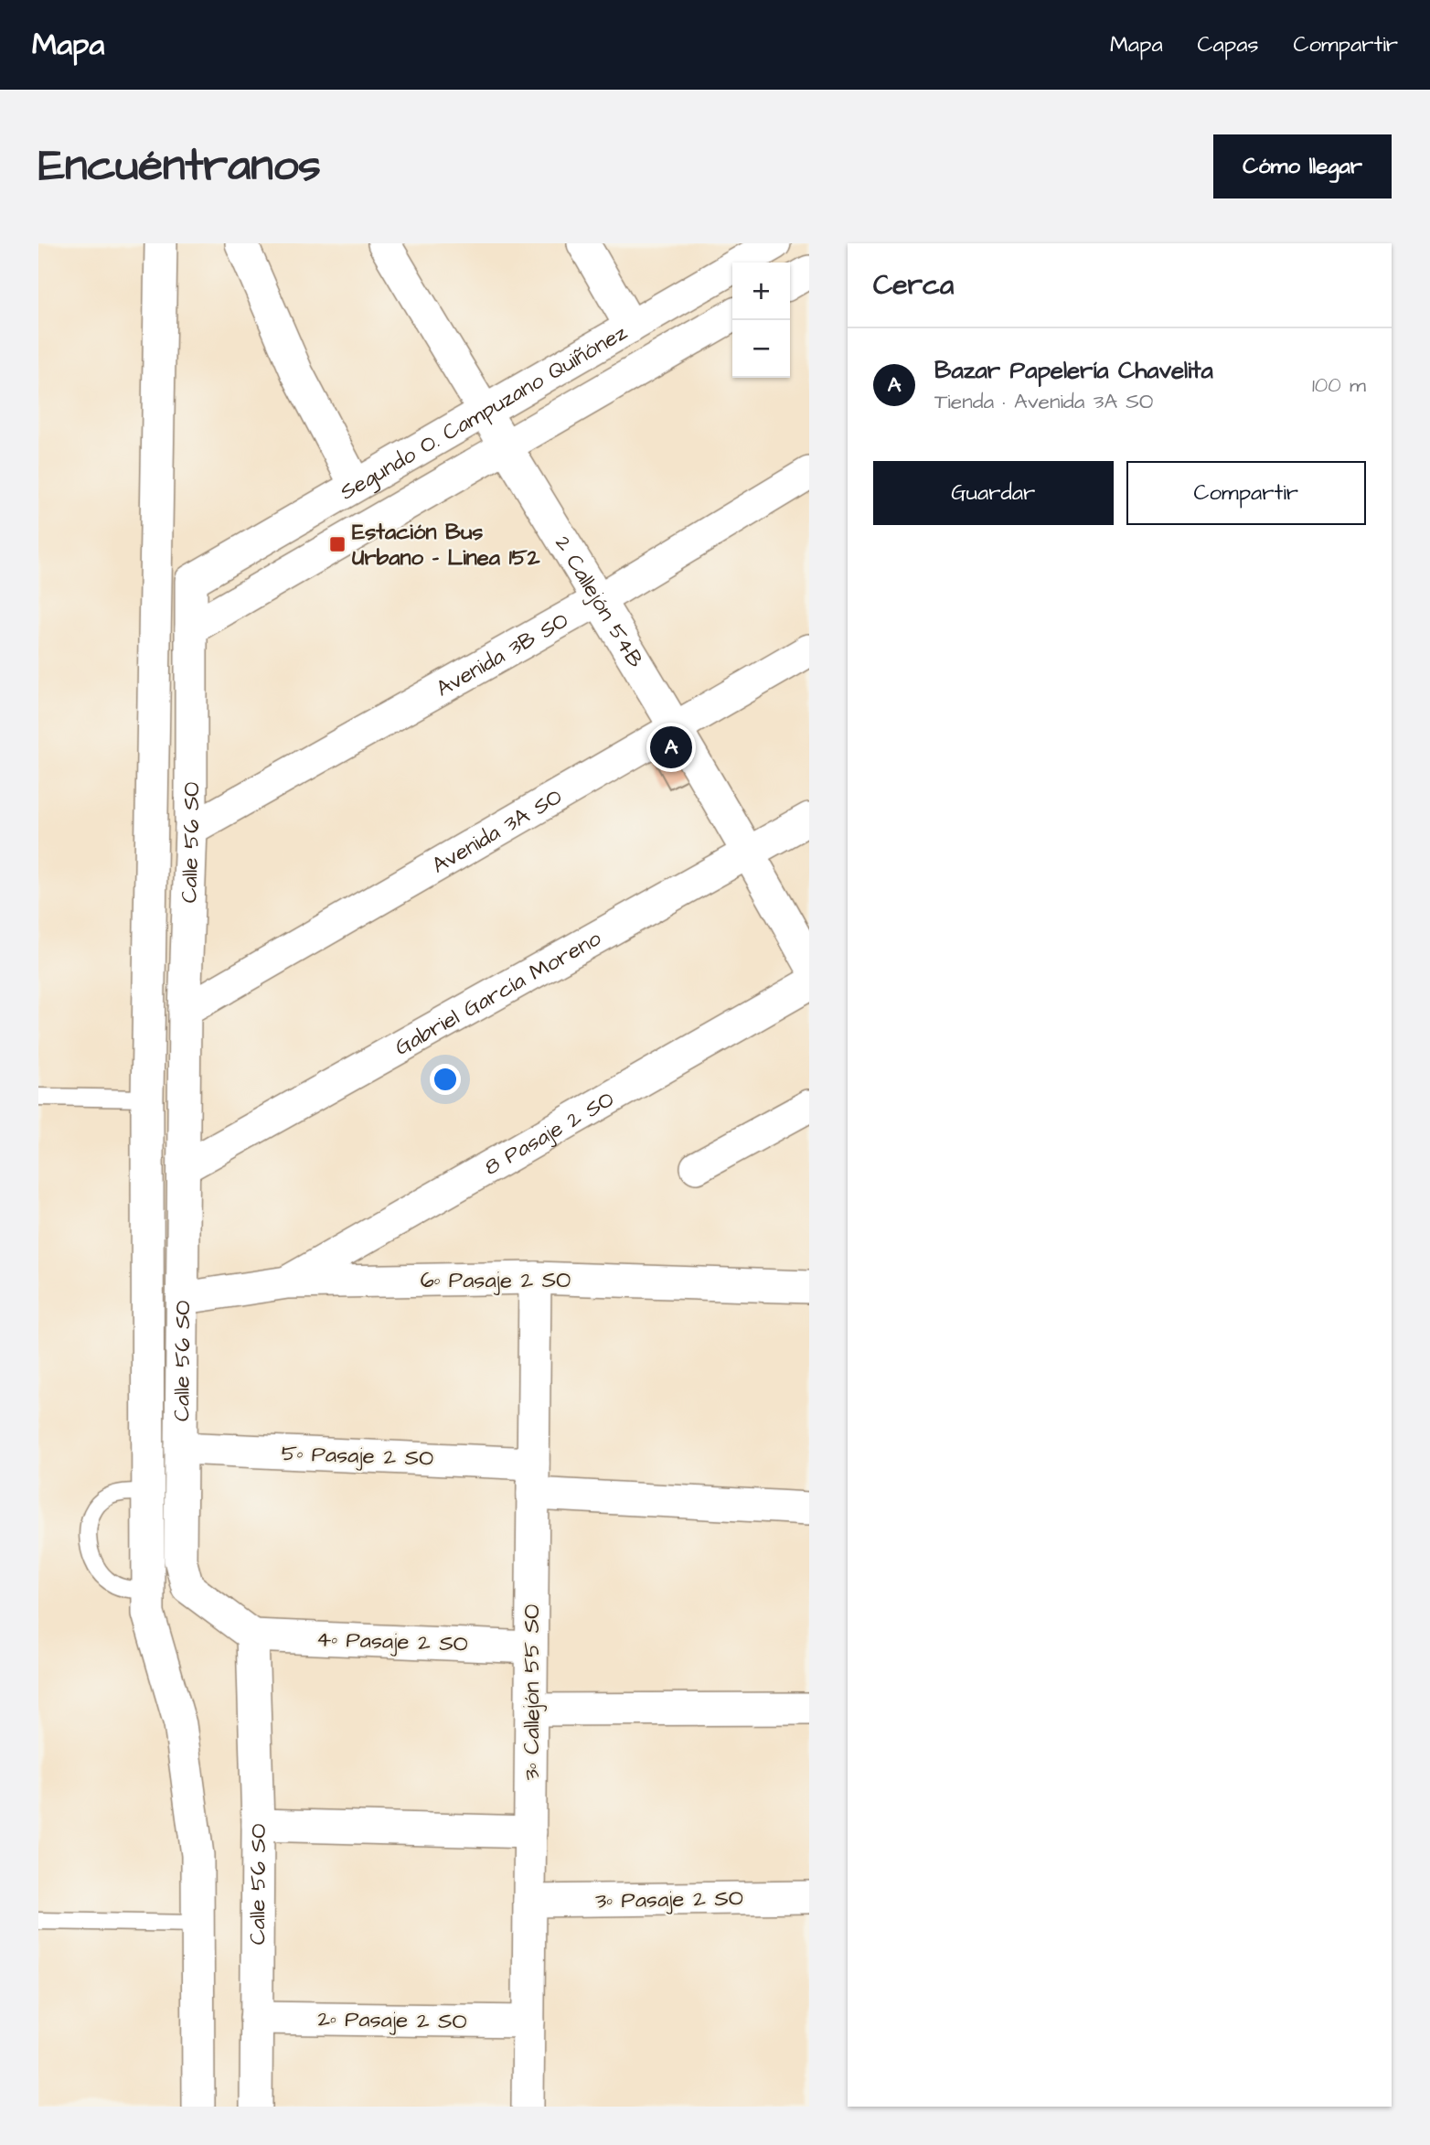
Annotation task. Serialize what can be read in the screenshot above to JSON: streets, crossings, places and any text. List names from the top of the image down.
{
  "streets": {
    "street": [
      "Segundo O. Campuzano Quiñónez",
      "2 Callejón 54B",
      "Avenida 3B SO",
      "Avenida 3A SO",
      "Calle 56 SO",
      "Gabriel García Moreno",
      "8 Pasaje 2 SO",
      "6º Pasaje 2 SO",
      "5º Pasaje 2 SO",
      "4º Pasaje 2 SO",
      "3º Callejón 55 SO",
      "3º Pasaje 2 SO",
      "2º Pasaje 2 SO"
    ]
  },
  "crossings": [
    ["Segundo O. Campuzano Quiñónez", "2 Callejón 54B"],
    ["Segundo O. Campuzano Quiñónez", "Calle 56 SO"],
    ["2 Callejón 54B", "Avenida 3B SO"],
    ["2 Callejón 54B", "Avenida 3A SO"],
    ["2 Callejón 54B", "Gabriel García Moreno"],
    ["Avenida 3B SO", "Calle 56 SO"],
    ["Avenida 3A SO", "Calle 56 SO"],
    ["Calle 56 SO", "Gabriel García Moreno"],
    ["Calle 56 SO", "6º Pasaje 2 SO"],
    ["Calle 56 SO", "5º Pasaje 2 SO"],
    ["Calle 56 SO", "4º Pasaje 2 SO"],
    ["Calle 56 SO", "2º Pasaje 2 SO"],
    ["8 Pasaje 2 SO", "6º Pasaje 2 SO"],
    ["6º Pasaje 2 SO", "3º Callejón 55 SO"],
    ["5º Pasaje 2 SO", "3º Callejón 55 SO"],
    ["4º Pasaje 2 SO", "3º Callejón 55 SO"],
    ["3º Callejón 55 SO", "3º Pasaje 2 SO"],
    ["3º Callejón 55 SO", "2º Pasaje 2 SO"]
  ],
  "places": {
    "transit": ["Estación Bus Urbano - Linea 152"]
  },
  "page": {
    "header": "Mapa",
    "nav": ["Mapa", "Capas", "Compartir"],
    "buttons": [
      "Cómo llegar",
      ["Guardar", "Compartir"]
    ],
    "title": "Encuéntranos",
    "heading": "Cerca",
    "map_buttons": ["+", "−"],
    "list": [
      {
        "mark": "A",
        "name": "Bazar Papelería Chavelita",
        "note": "Tienda · Avenida 3A SO",
        "value": "100 m"
      }
    ],
    "pins": "A"
  }
}
